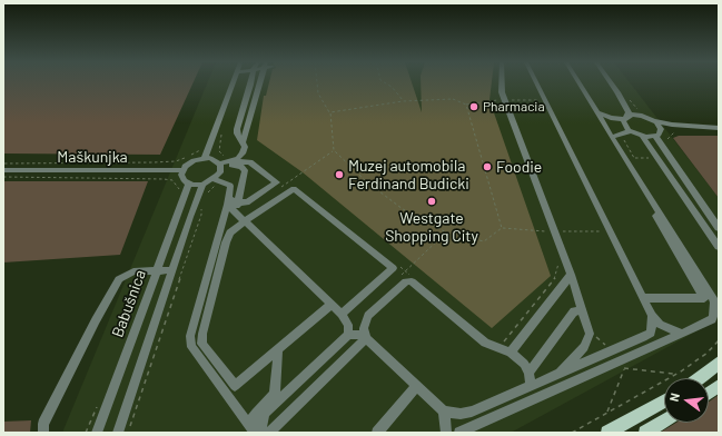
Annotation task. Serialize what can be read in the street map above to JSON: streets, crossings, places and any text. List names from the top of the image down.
{
  "streets": {
    "street": ["Maškunjka", "Babušnica"]
  },
  "crossings": [
    ["Maškunjka", "Babušnica"]
  ],
  "places": [
    "Pharmacia",
    "Foodie",
    "Muzej automobila Ferdinand Budicki",
    "Westgate Shopping City"
  ],
  "north": "left"
}
